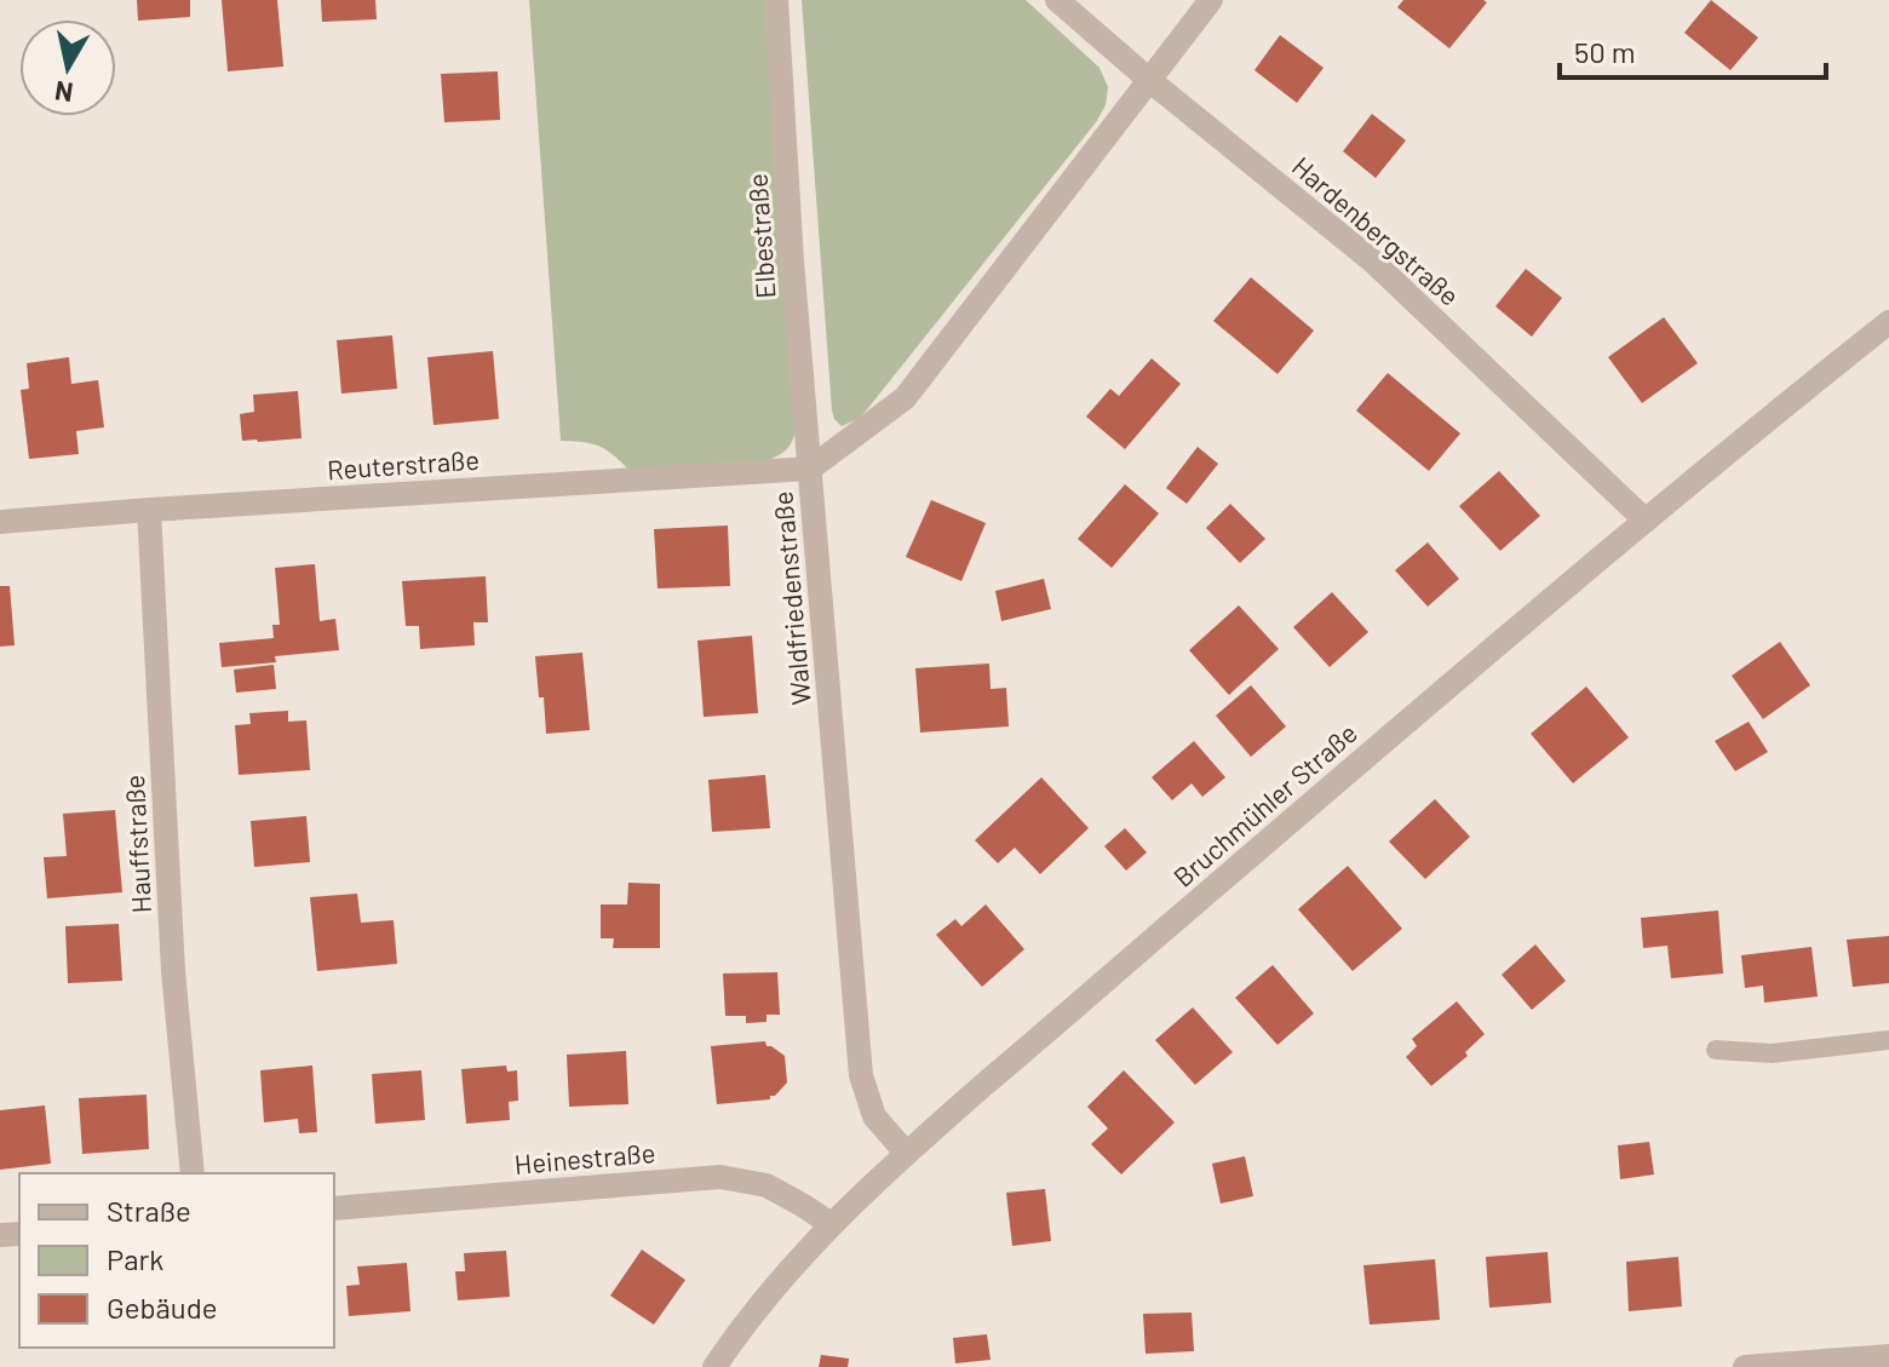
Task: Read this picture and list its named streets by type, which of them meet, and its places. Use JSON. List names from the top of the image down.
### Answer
{
  "streets": {
    "street": [
      "Hardenbergstraße",
      "Elbestraße",
      "Reuterstraße",
      "Waldfriedenstraße",
      "Bruchmühler Straße",
      "Hauffstraße",
      "Heinestraße"
    ]
  },
  "crossings": [
    ["Hardenbergstraße", "Waldfriedenstraße"],
    ["Hardenbergstraße", "Bruchmühler Straße"],
    ["Elbestraße", "Reuterstraße"],
    ["Elbestraße", "Waldfriedenstraße"],
    ["Reuterstraße", "Waldfriedenstraße"],
    ["Reuterstraße", "Hauffstraße"],
    ["Waldfriedenstraße", "Bruchmühler Straße"],
    ["Bruchmühler Straße", "Heinestraße"]
  ],
  "legend": ["Straße", "Park", "Gebäude"],
  "scale_bar": "50 m",
  "north": "bottom"
}
